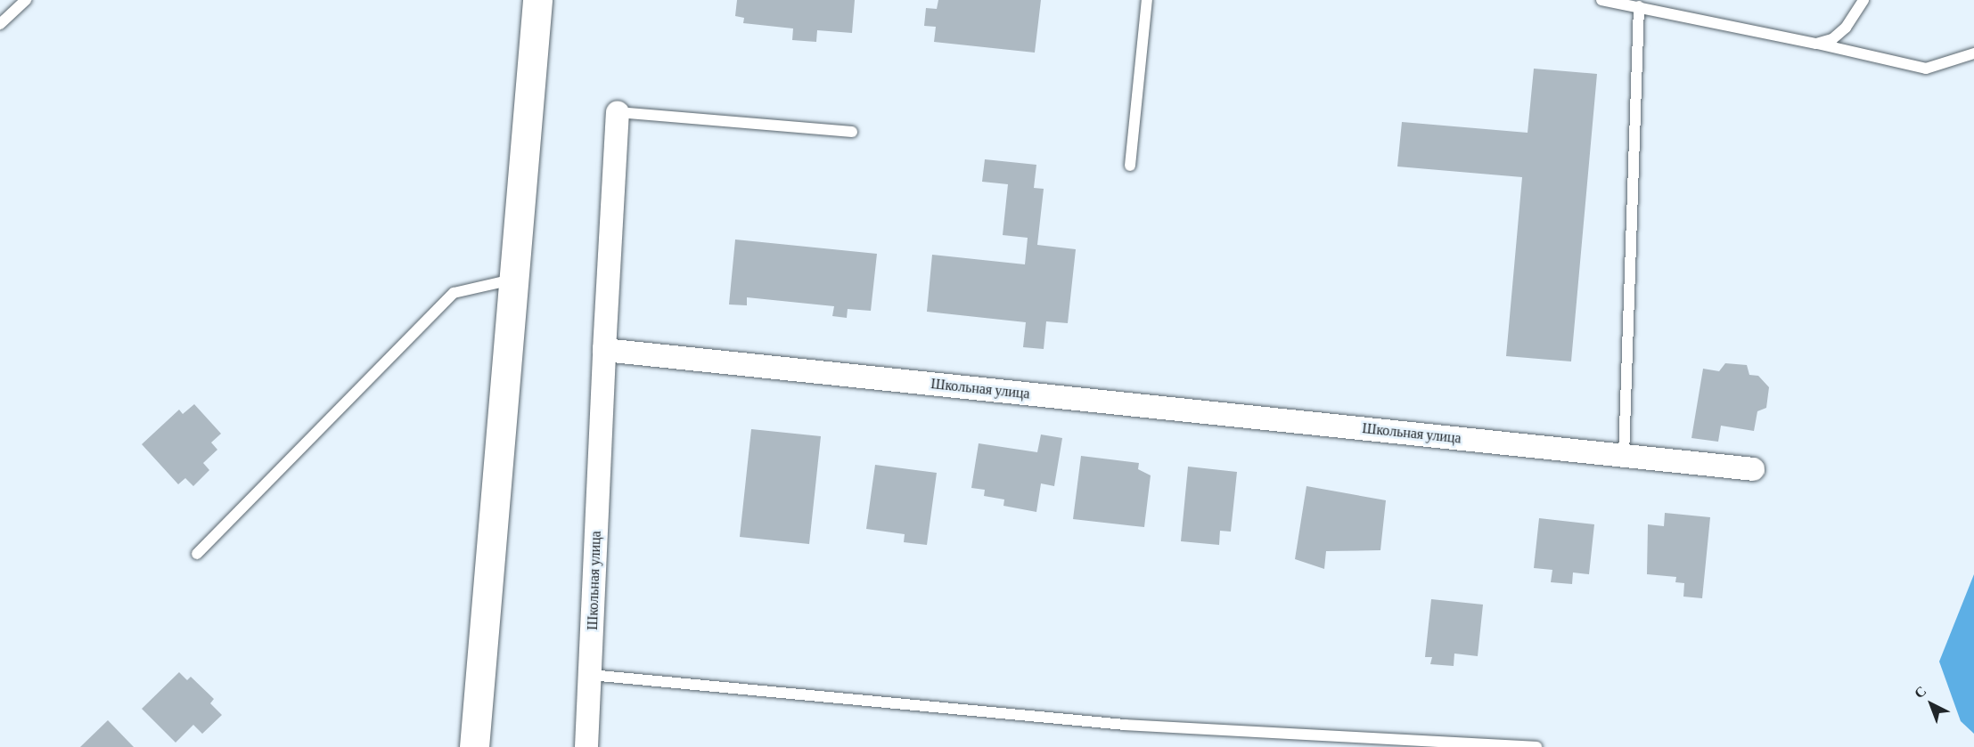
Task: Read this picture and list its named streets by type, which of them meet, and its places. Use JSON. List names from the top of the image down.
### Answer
{
  "streets": {
    "street": ["Школьная улица"]
  },
  "north": "top left"
}
